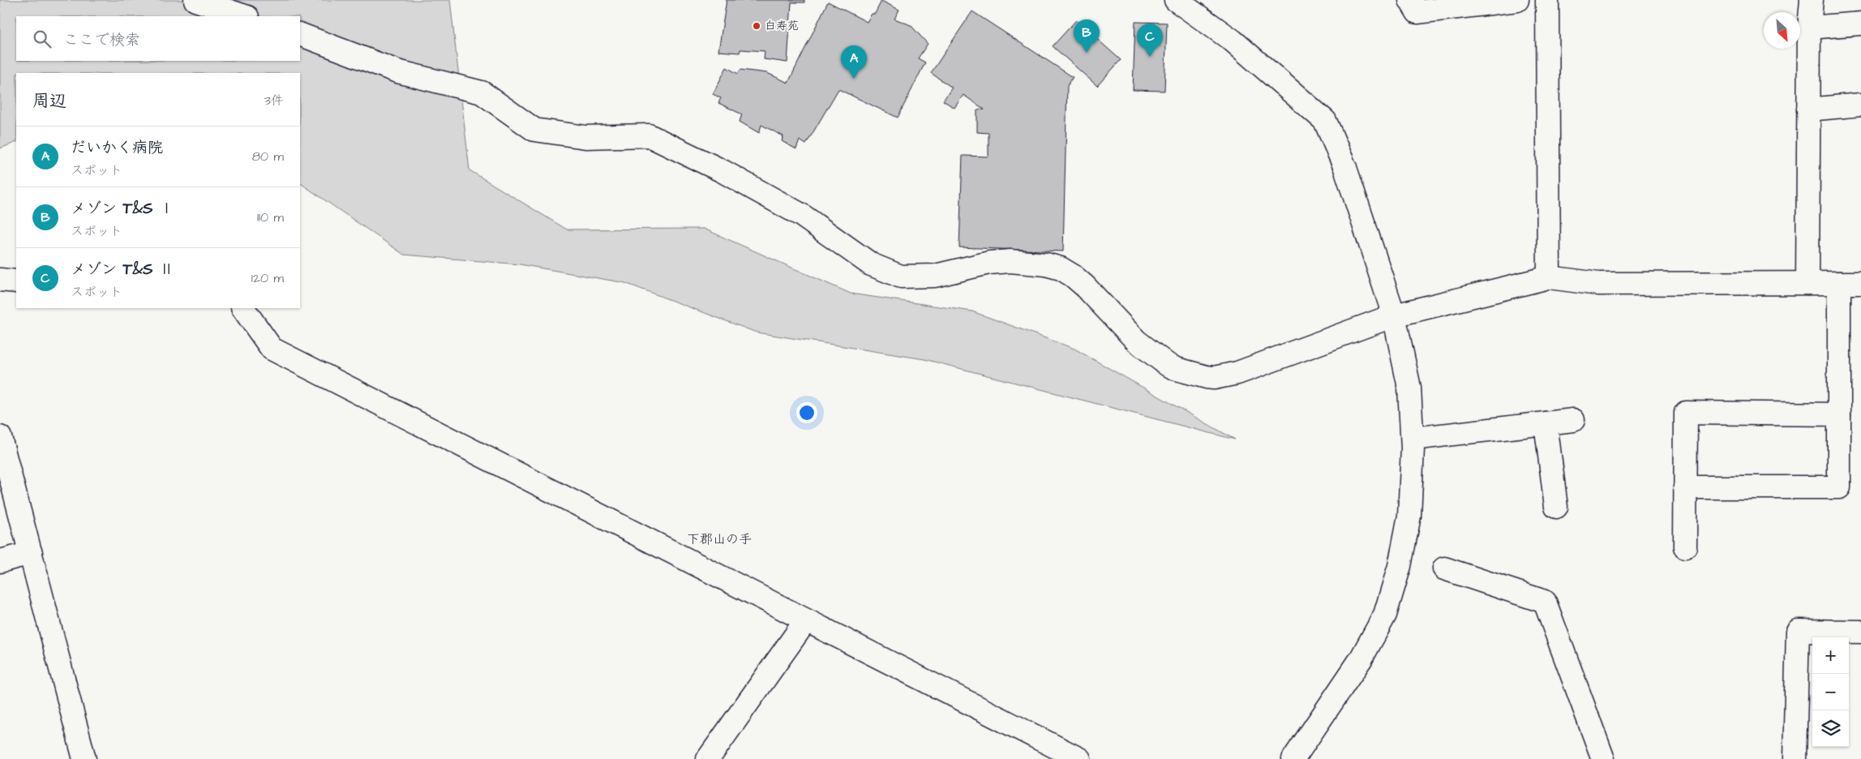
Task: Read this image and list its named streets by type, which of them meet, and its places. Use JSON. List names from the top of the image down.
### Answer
{
  "districts": ["下郡山の手"],
  "places": ["白寿苑"],
  "north": "bottom right",
  "page": {
    "search": "ここで検索",
    "pins": ["B", "C", "A"],
    "heading": ["周辺", "3件"],
    "list": [
      {
        "mark": "A",
        "name": "だいかく病院",
        "note": "スポット",
        "value": "80 m"
      },
      {
        "mark": "B",
        "name": "メゾン T&S Ⅰ",
        "note": "スポット",
        "value": "110 m"
      },
      {
        "mark": "C",
        "name": "メゾン T&S Ⅱ",
        "note": "スポット",
        "value": "120 m"
      }
    ],
    "map_buttons": ["+", "−"]
  }
}
